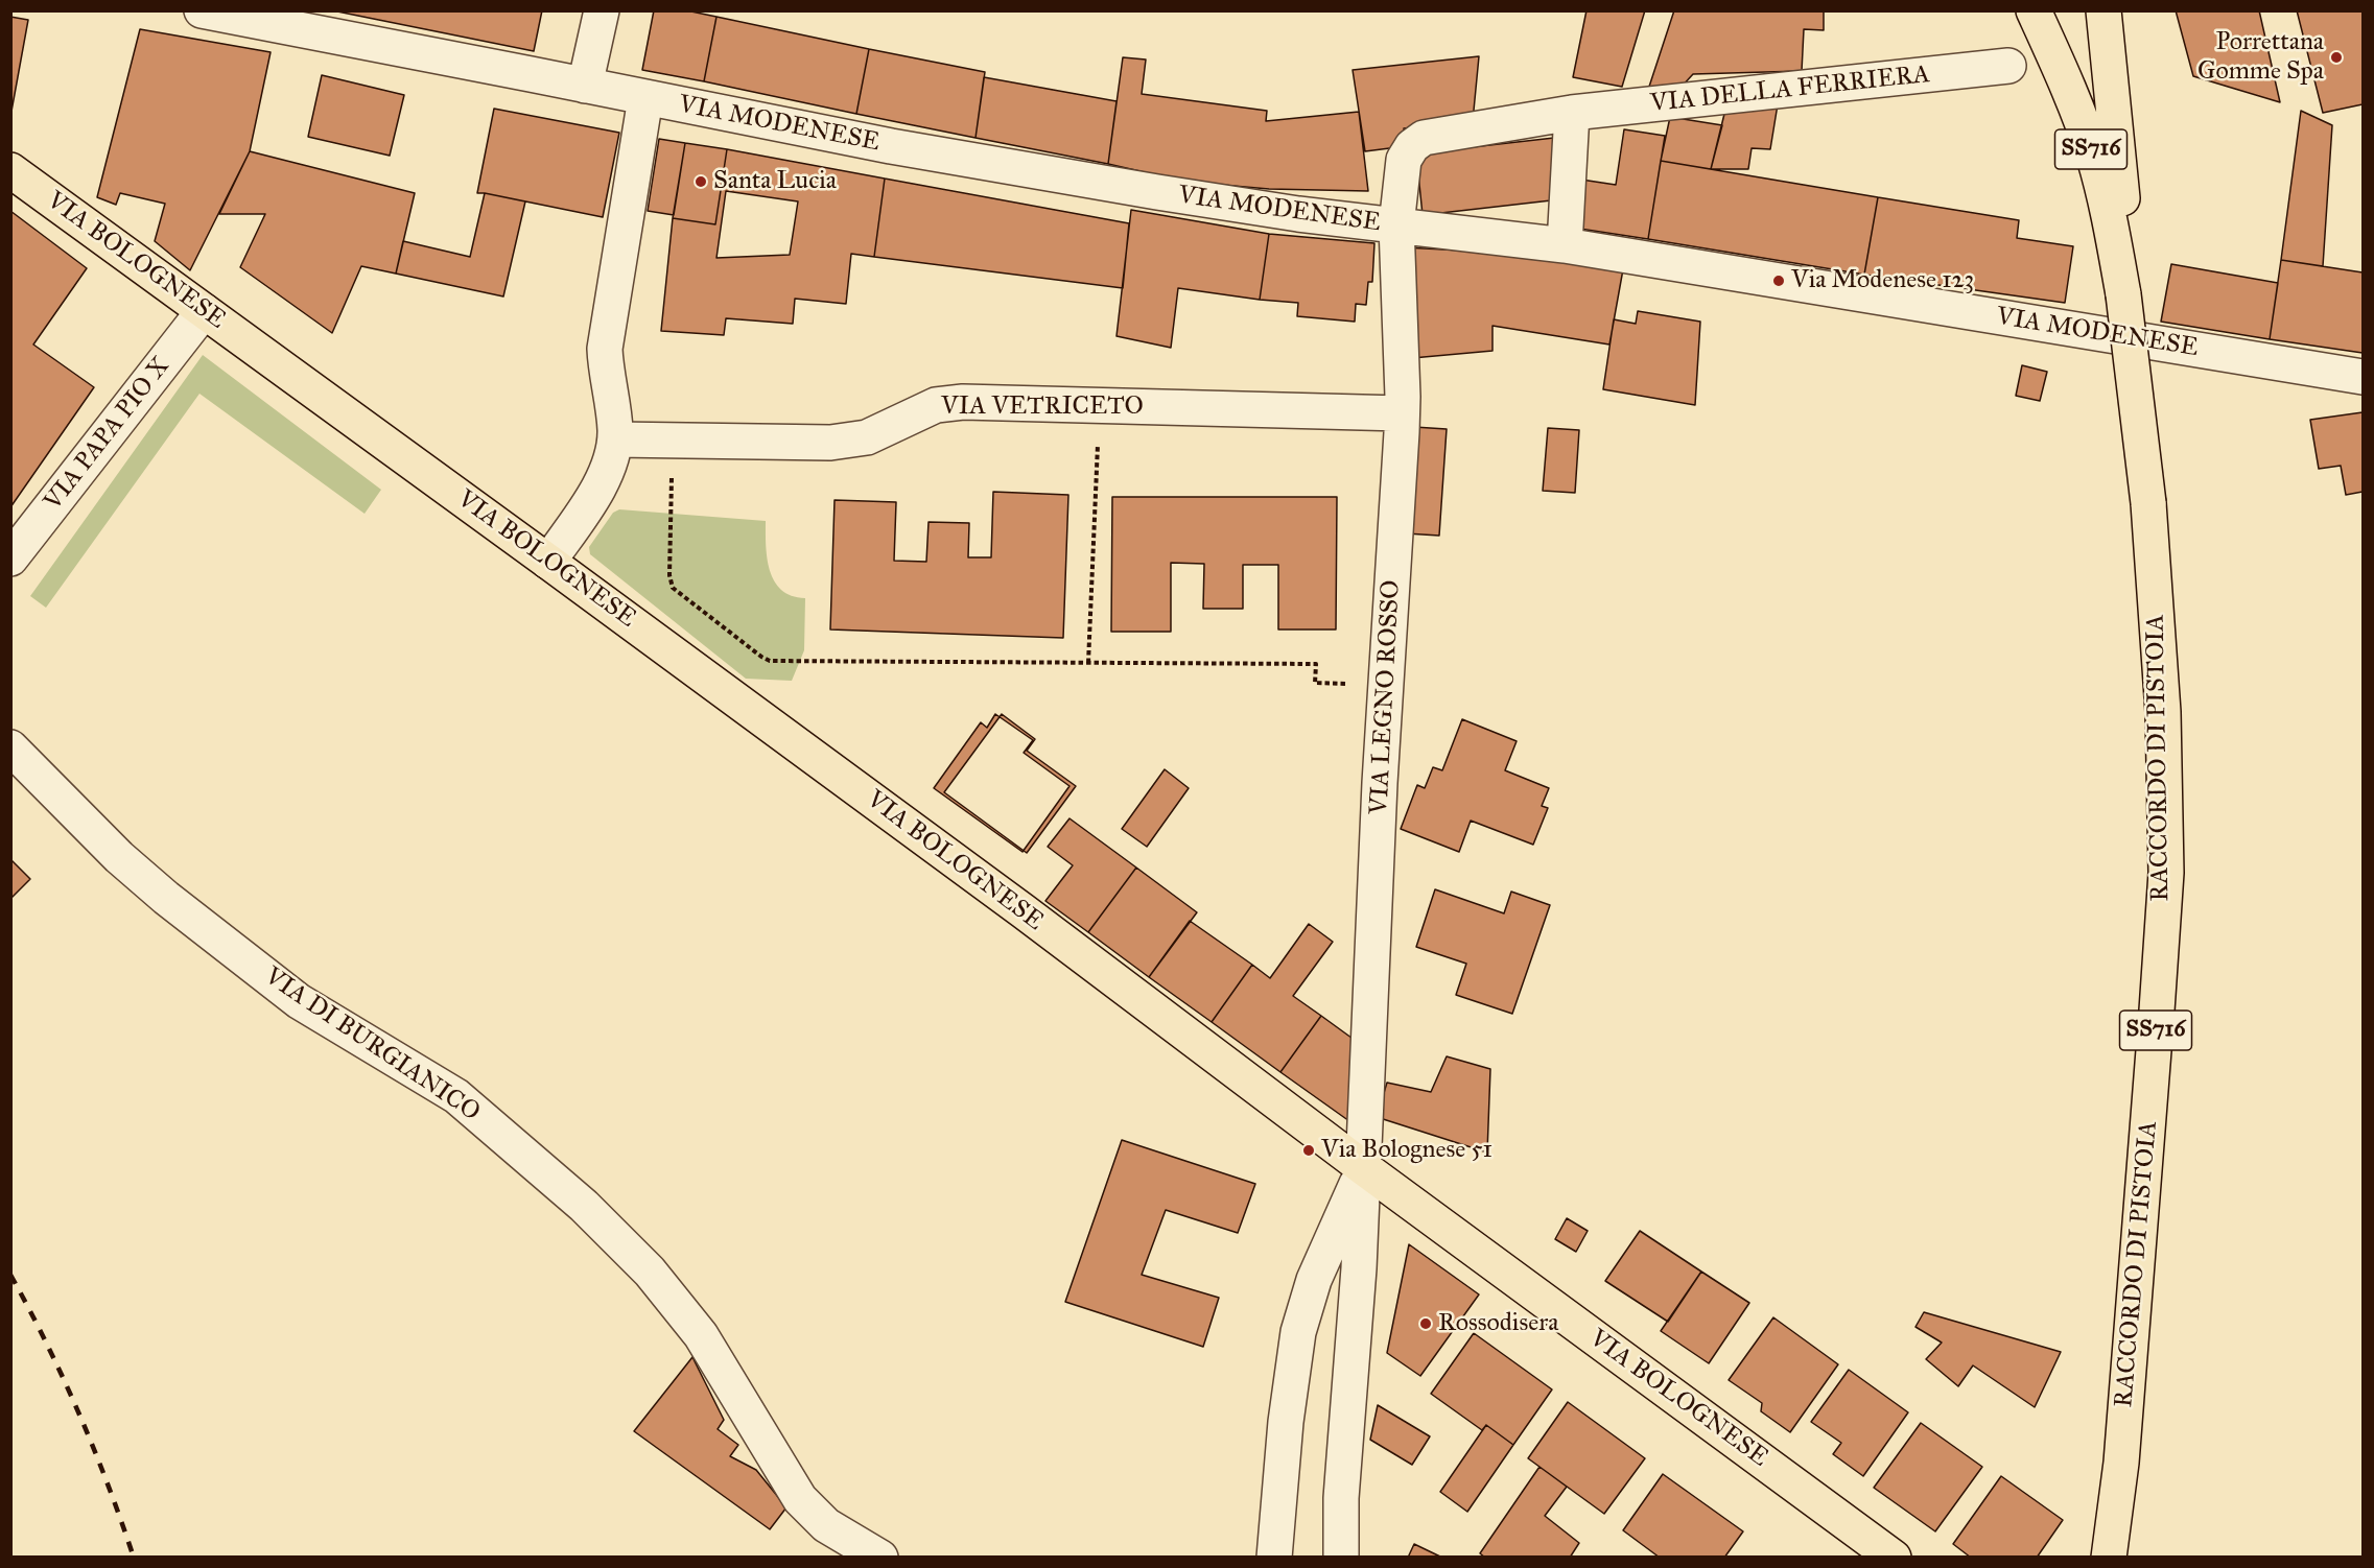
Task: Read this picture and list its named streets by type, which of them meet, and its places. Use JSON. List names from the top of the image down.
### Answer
{
  "streets": {
    "main road": ["SS716", "VIA BOLOGNESE", "RACCORDO DI PISTOIA"],
    "street": [
      "VIA DELLA FERRIERA",
      "VIA MODENESE",
      "VIA VETRICETO",
      "VIA PAPA PIO X",
      "VIA LEGNO ROSSO",
      "VIA DI BURGIANICO"
    ]
  },
  "crossings": [
    ["VIA DELLA FERRIERA", "VIA MODENESE"],
    ["VIA DELLA FERRIERA", "VIA LEGNO ROSSO"],
    ["VIA MODENESE", "VIA LEGNO ROSSO"],
    ["VIA BOLOGNESE", "VIA PAPA PIO X"],
    ["VIA BOLOGNESE", "VIA LEGNO ROSSO"],
    ["VIA VETRICETO", "VIA LEGNO ROSSO"]
  ],
  "places": [
    "Porrettana Gomme Spa",
    "Santa Lucia",
    "Via Modenese 123",
    "Via Bolognese 51",
    "Rossodisera"
  ]
}
